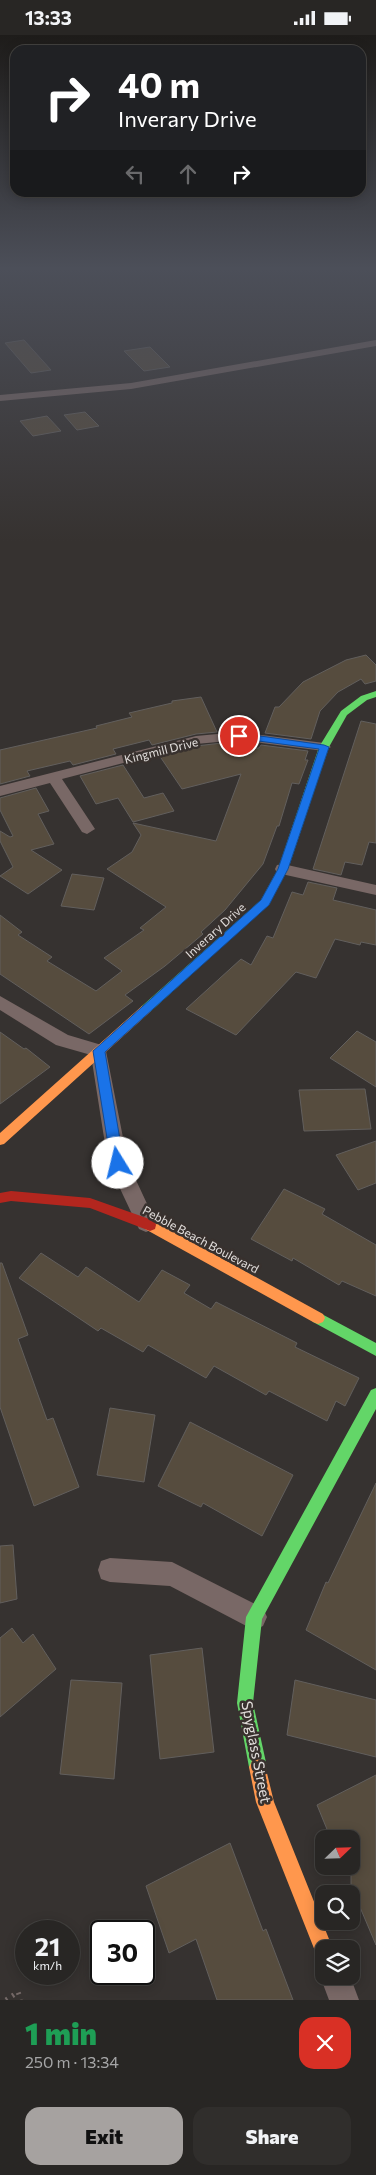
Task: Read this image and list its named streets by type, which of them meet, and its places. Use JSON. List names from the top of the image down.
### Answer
{
  "streets": {
    "street": [
      "Kingmill Drive",
      "Inverary Drive",
      "Pebble Beach Boulevard",
      "Spyglass Street"
    ]
  },
  "crossings": [
    ["Kingmill Drive", "Inverary Drive"]
  ],
  "north": "top right",
  "page": {
    "status": "13:33",
    "turn": ["40 m", "Inverary Drive"],
    "speed": "21 km/h",
    "limit": "30",
    "heading": ["1 min", "250 m · 13:34"],
    "buttons": ["Exit", "Share"]
  }
}
